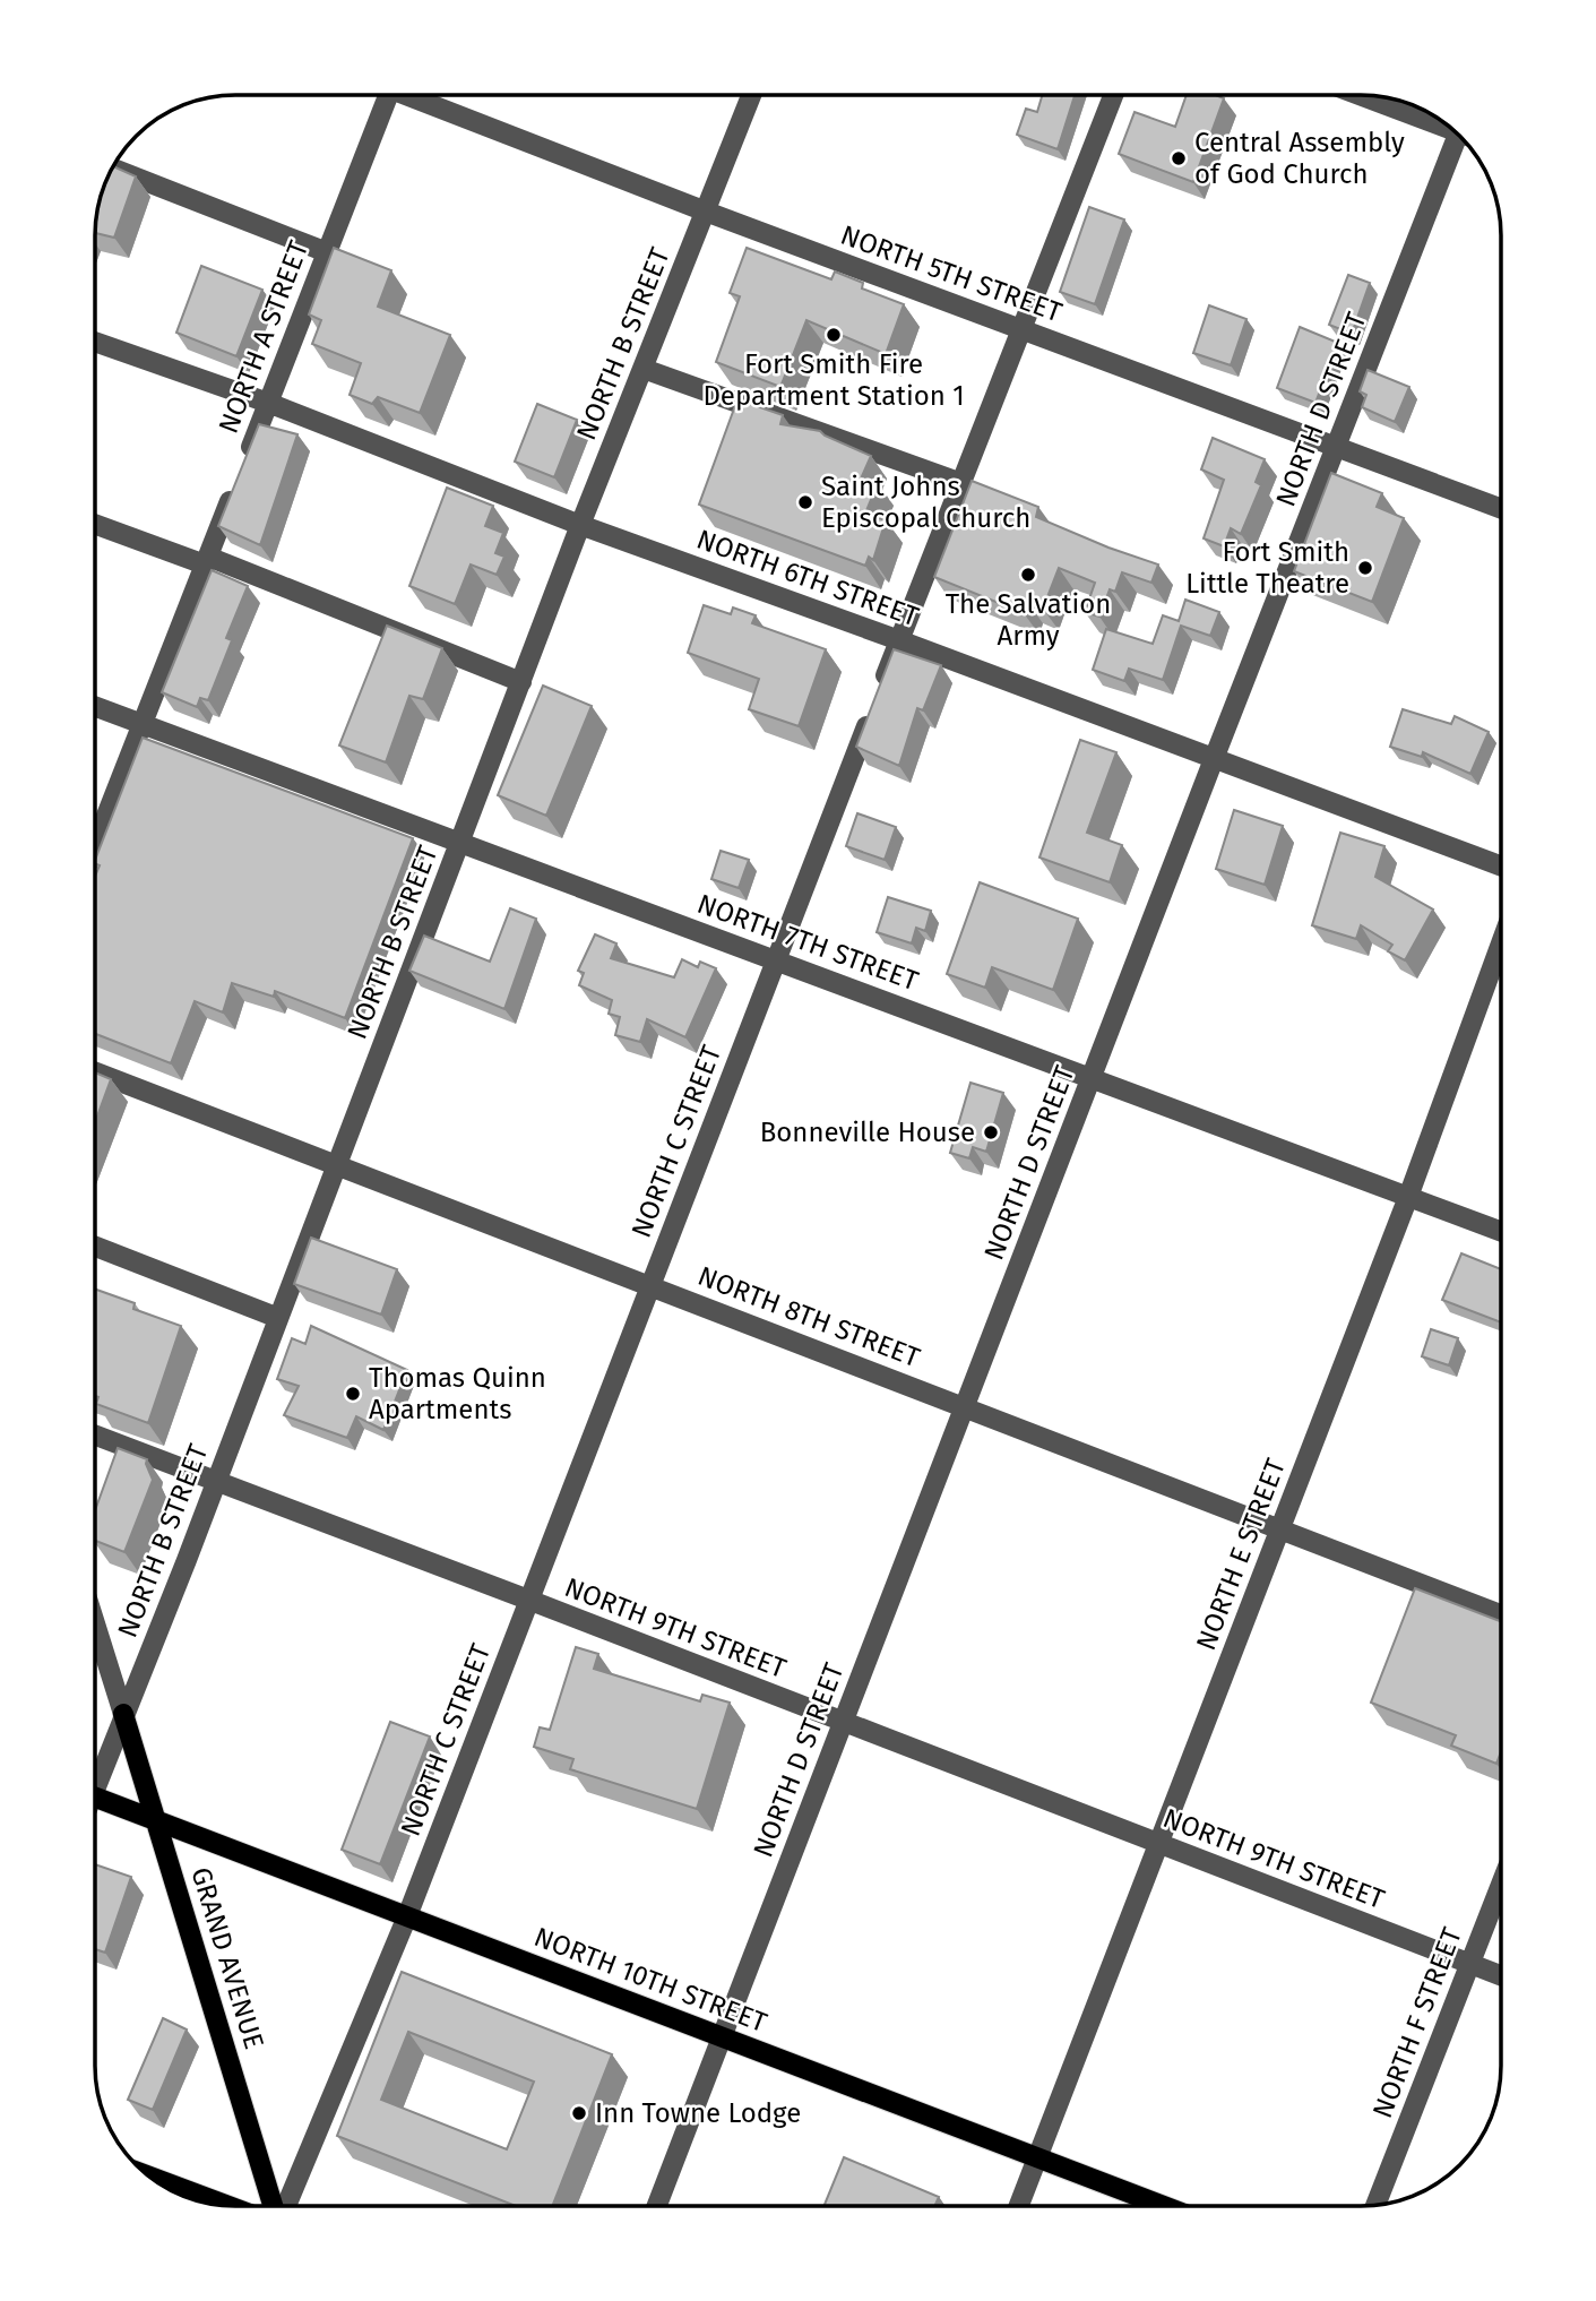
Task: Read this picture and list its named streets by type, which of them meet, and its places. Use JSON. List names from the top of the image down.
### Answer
{
  "streets": {
    "main road": ["GRAND AVENUE", "NORTH 10TH STREET"],
    "street": [
      "NORTH 5TH STREET",
      "NORTH A STREET",
      "NORTH B STREET",
      "NORTH D STREET",
      "NORTH 6TH STREET",
      "NORTH 7TH STREET",
      "NORTH C STREET",
      "NORTH 8TH STREET",
      "NORTH E STREET",
      "NORTH 9TH STREET",
      "NORTH F STREET"
    ]
  },
  "crossings": [
    ["NORTH 5TH STREET", "NORTH B STREET"],
    ["NORTH 5TH STREET", "NORTH D STREET"],
    ["NORTH 5TH STREET", "NORTH C STREET"],
    ["NORTH A STREET", "NORTH 6TH STREET"],
    ["NORTH A STREET", "NORTH 7TH STREET"],
    ["NORTH B STREET", "NORTH 6TH STREET"],
    ["NORTH B STREET", "NORTH 7TH STREET"],
    ["NORTH B STREET", "NORTH 8TH STREET"],
    ["NORTH B STREET", "NORTH 9TH STREET"],
    ["NORTH B STREET", "GRAND AVENUE"],
    ["NORTH D STREET", "NORTH 6TH STREET"],
    ["NORTH D STREET", "NORTH 7TH STREET"],
    ["NORTH D STREET", "NORTH 8TH STREET"],
    ["NORTH D STREET", "NORTH 9TH STREET"],
    ["NORTH D STREET", "NORTH 10TH STREET"],
    ["NORTH 6TH STREET", "NORTH C STREET"],
    ["NORTH 7TH STREET", "NORTH C STREET"],
    ["NORTH 7TH STREET", "NORTH E STREET"],
    ["NORTH C STREET", "NORTH 8TH STREET"],
    ["NORTH C STREET", "NORTH 9TH STREET"],
    ["NORTH C STREET", "NORTH 10TH STREET"],
    ["NORTH 8TH STREET", "NORTH E STREET"],
    ["NORTH E STREET", "NORTH 9TH STREET"],
    ["NORTH E STREET", "NORTH 10TH STREET"],
    ["NORTH 9TH STREET", "NORTH F STREET"],
    ["GRAND AVENUE", "NORTH 10TH STREET"]
  ],
  "places": [
    "Central Assembly of God Church",
    "Fort Smith Fire Department Station 1",
    "Saint Johns Episcopal Church",
    "Fort Smith Little Theatre",
    "The Salvation Army",
    "Bonneville House",
    "Thomas Quinn Apartments",
    "Inn Towne Lodge"
  ]
}
